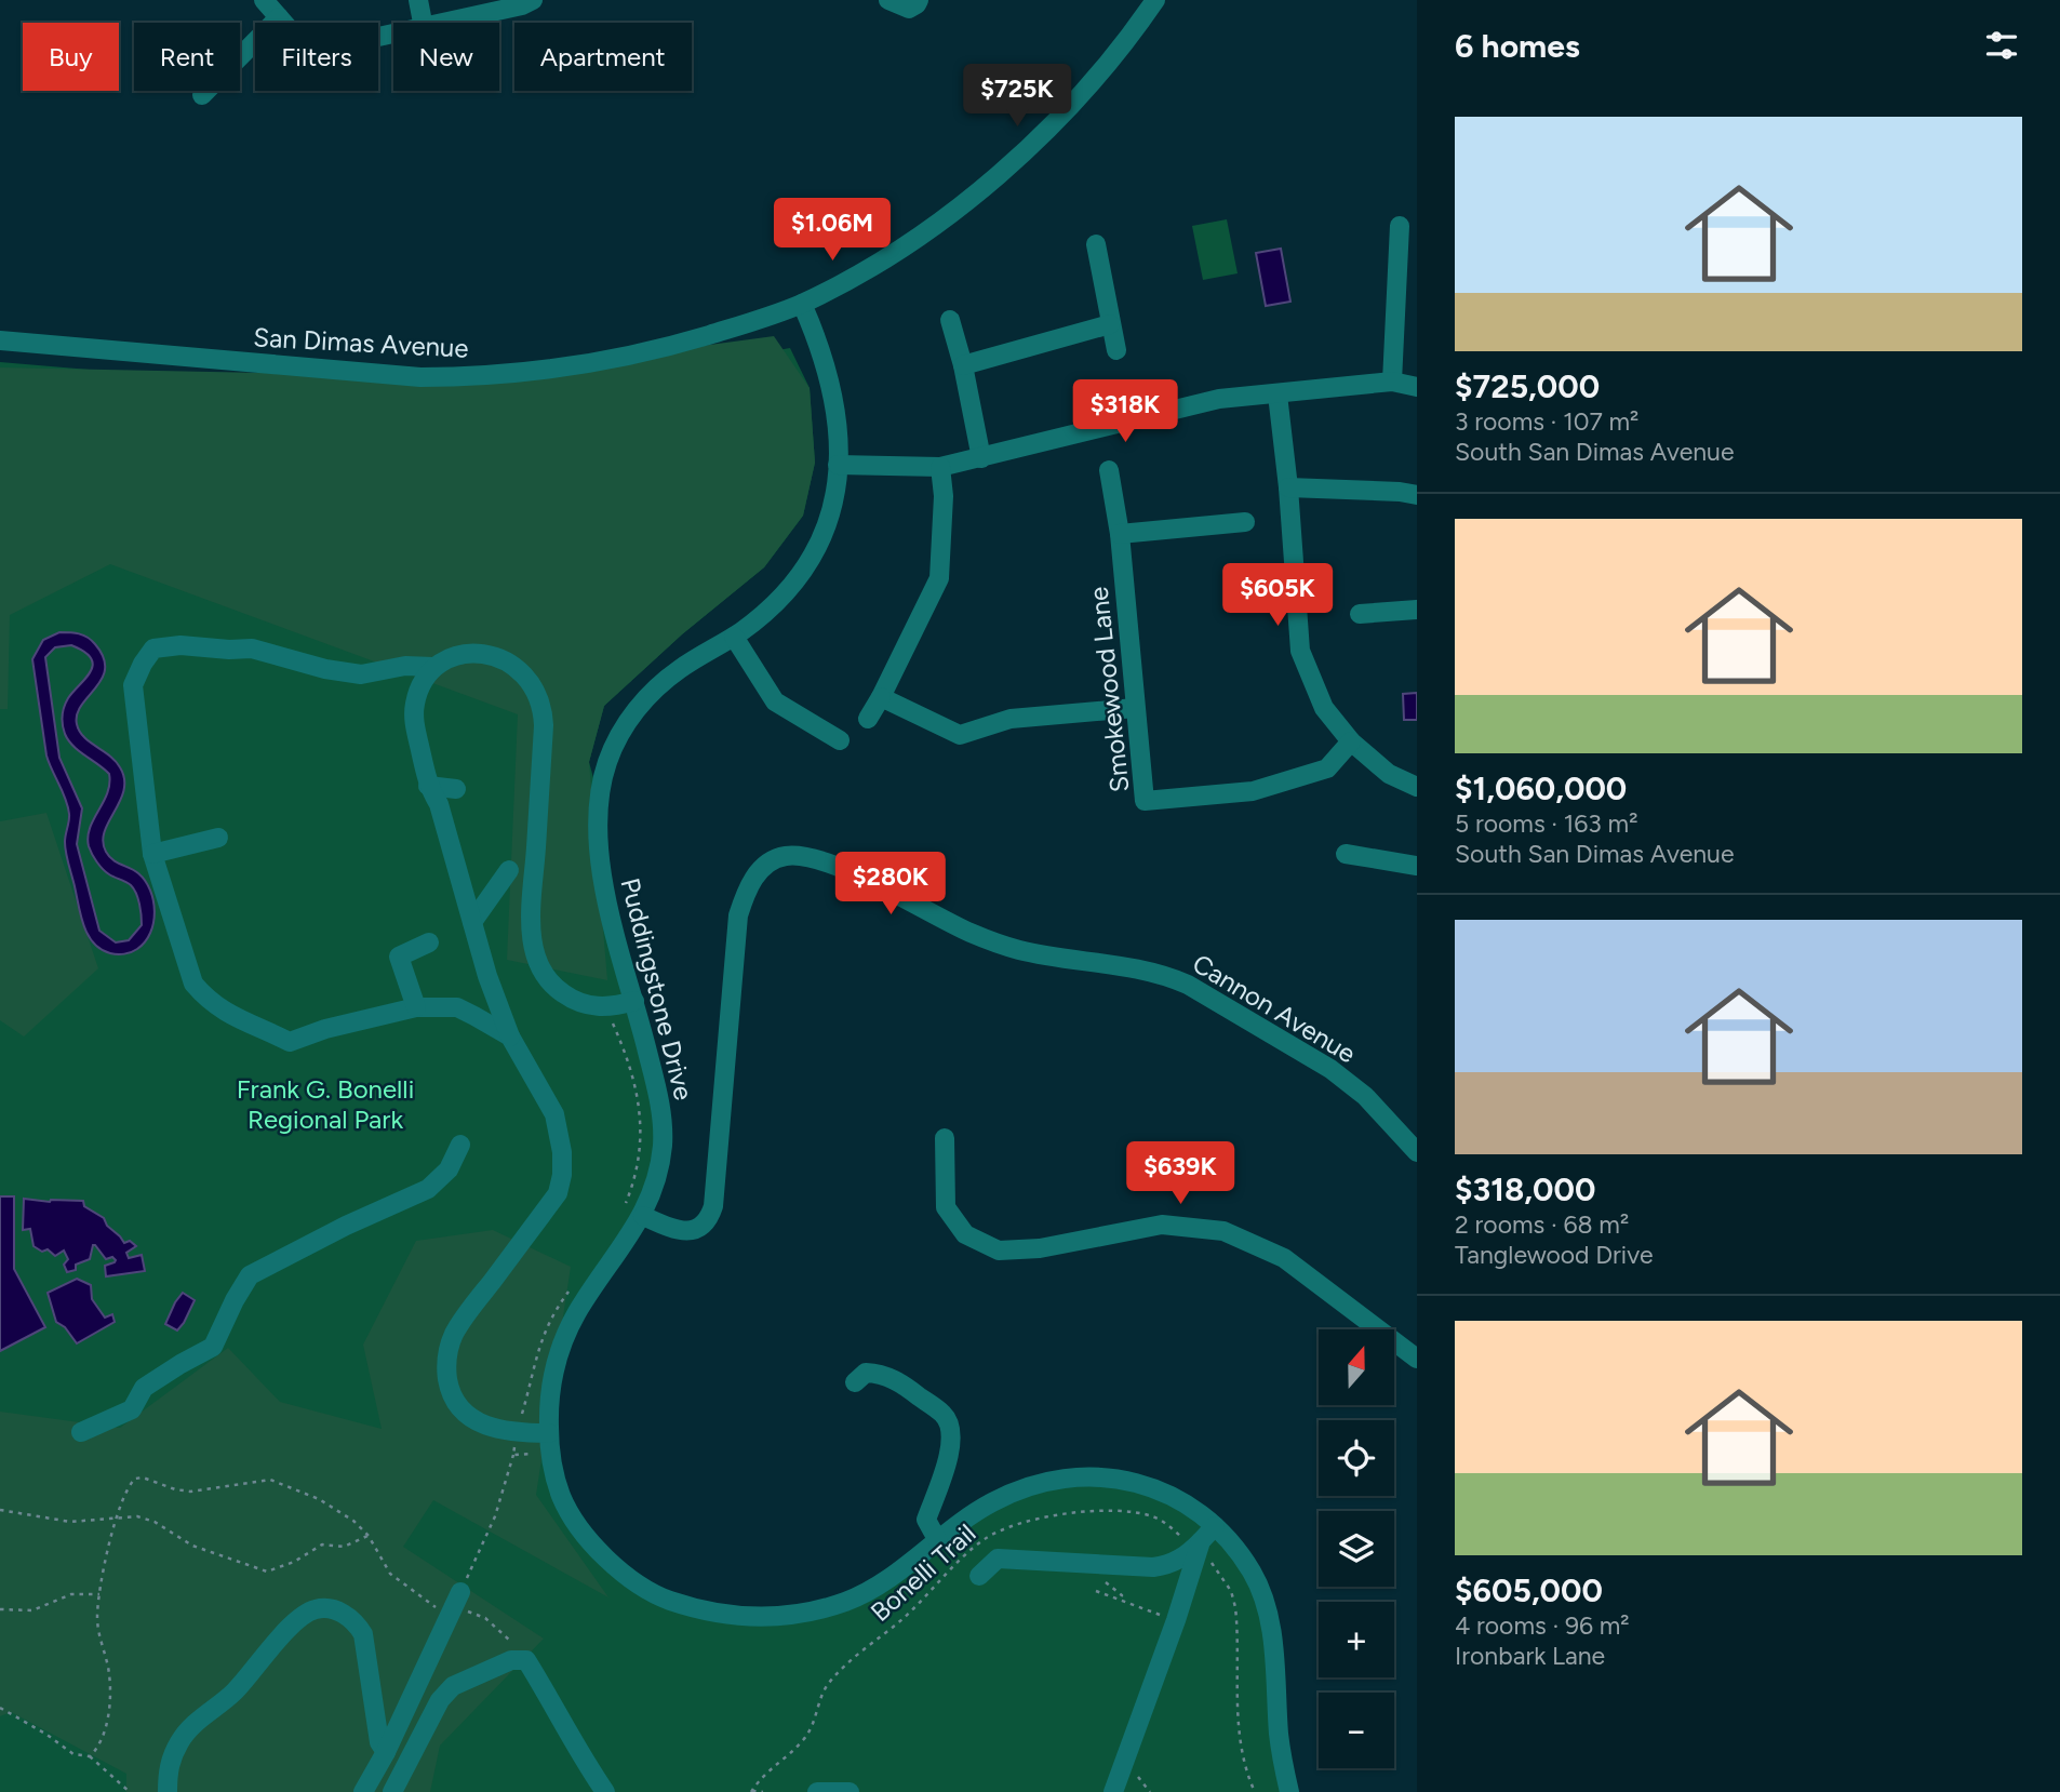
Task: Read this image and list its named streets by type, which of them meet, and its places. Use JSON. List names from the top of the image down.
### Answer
{
  "streets": {
    "street": [
      "San Dimas Avenue",
      "Smokewood Lane",
      "Puddingstone Drive",
      "Cannon Avenue"
    ],
    "path": ["Bonelli Trail"]
  },
  "crossings": [
    ["San Dimas Avenue", "Puddingstone Drive"],
    ["Puddingstone Drive", "Cannon Avenue"]
  ],
  "parks": ["Frank G. Bonelli Regional Park"],
  "north": "top",
  "page": {
    "heading": "6 homes",
    "chip": [
      "Buy",
      "Rent",
      "Filters",
      "New",
      "Apartment"
    ],
    "price": [
      "$725K",
      "$1.06M",
      "$318K",
      "$605K",
      "$280K",
      "$639K"
    ],
    "list": [
      {
        "name": "$725,000",
        "note": "3 rooms · 107 m² · South San Dimas Avenue"
      },
      {
        "name": "$1,060,000",
        "note": "5 rooms · 163 m² · South San Dimas Avenue"
      },
      {
        "name": "$318,000",
        "note": "2 rooms · 68 m² · Tanglewood Drive"
      },
      {
        "name": "$605,000",
        "note": "4 rooms · 96 m² · Ironbark Lane"
      }
    ],
    "map_buttons": ["+", "−"]
  }
}
